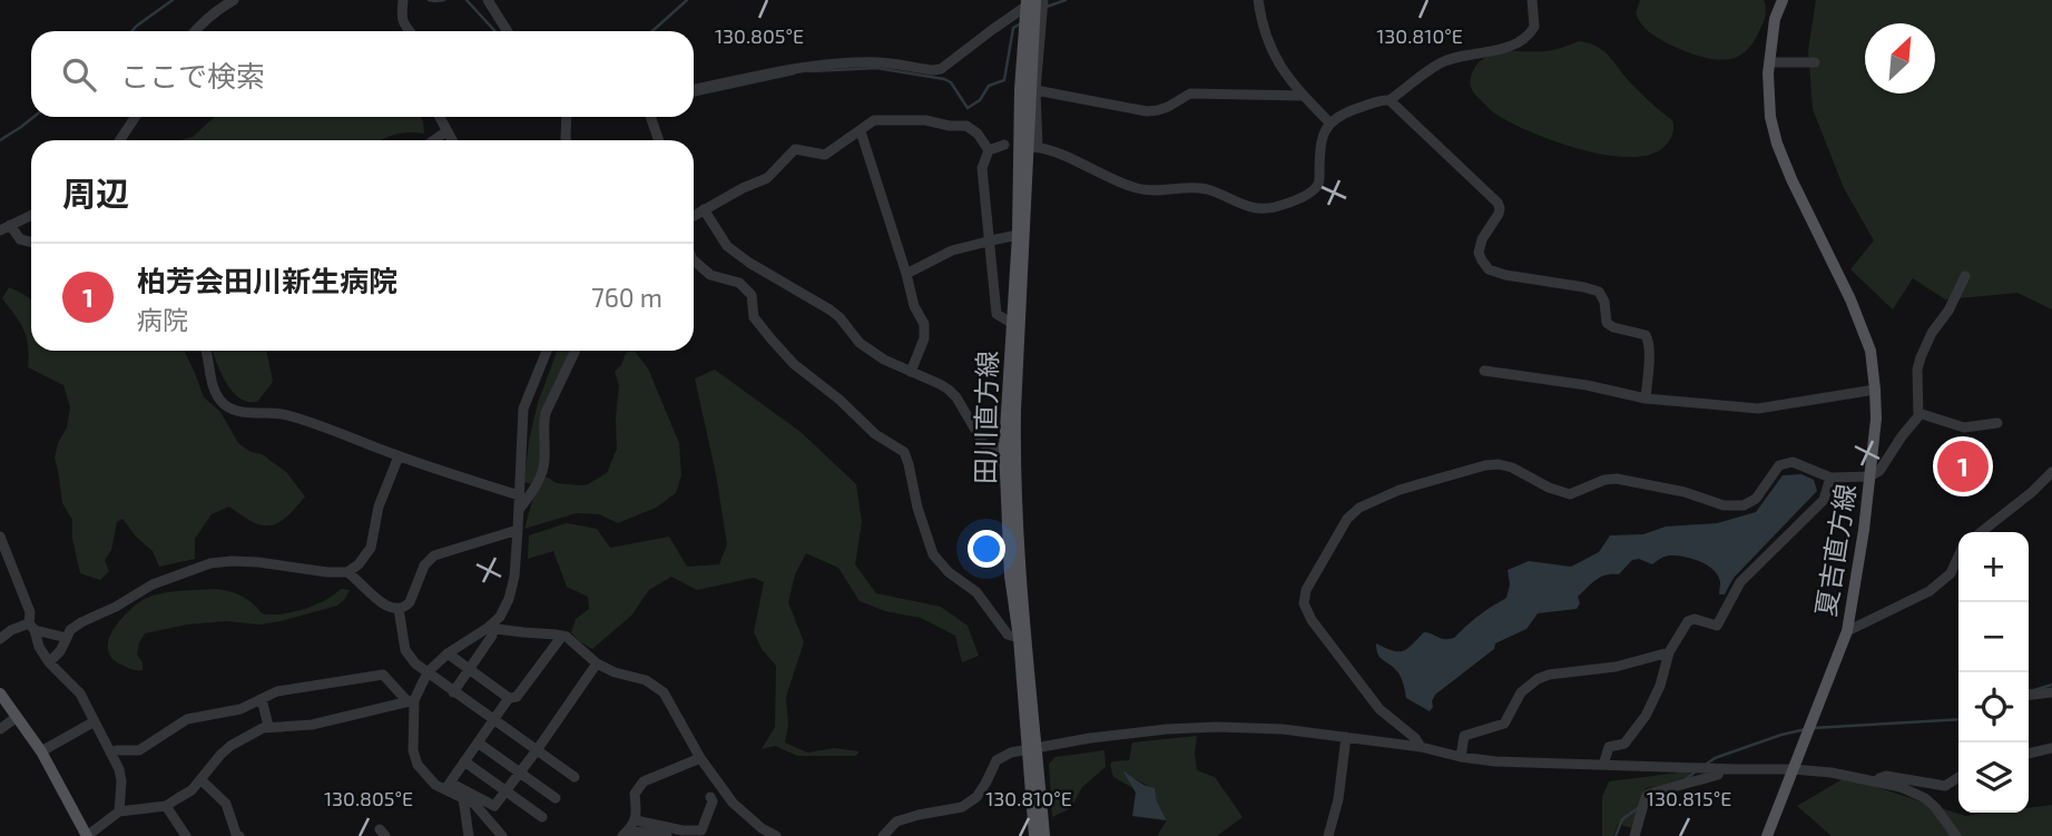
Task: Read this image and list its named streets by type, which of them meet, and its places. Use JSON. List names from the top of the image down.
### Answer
{
  "streets": {
    "main road": ["田川直方線", "夏吉直方線"]
  },
  "north": "top right",
  "page": {
    "search": "ここで検索",
    "heading": "周辺",
    "list": [
      {
        "mark": "1",
        "name": "柏芳会田川新生病院",
        "note": "病院",
        "value": "760 m"
      }
    ],
    "pins": "1",
    "map_buttons": ["+", "−"]
  },
  "coordinates": ["130.805°E", "130.810°E", "130.815°E"]
}
